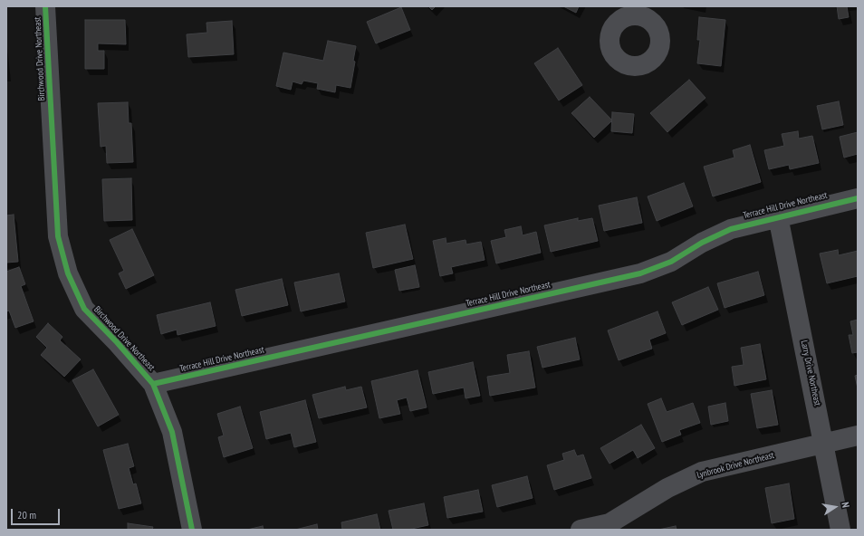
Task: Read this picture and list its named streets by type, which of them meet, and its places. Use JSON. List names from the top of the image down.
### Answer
{
  "streets": {
    "street": [
      "Birchwood Drive Northeast",
      "Terrace Hill Drive Northeast",
      "Larry Drive Northeast",
      "Lynbrook Drive Northeast"
    ]
  },
  "crossings": [
    ["Birchwood Drive Northeast", "Terrace Hill Drive Northeast"],
    ["Terrace Hill Drive Northeast", "Larry Drive Northeast"],
    ["Larry Drive Northeast", "Lynbrook Drive Northeast"]
  ],
  "scale_bar": "20 m",
  "north": "right"
}
